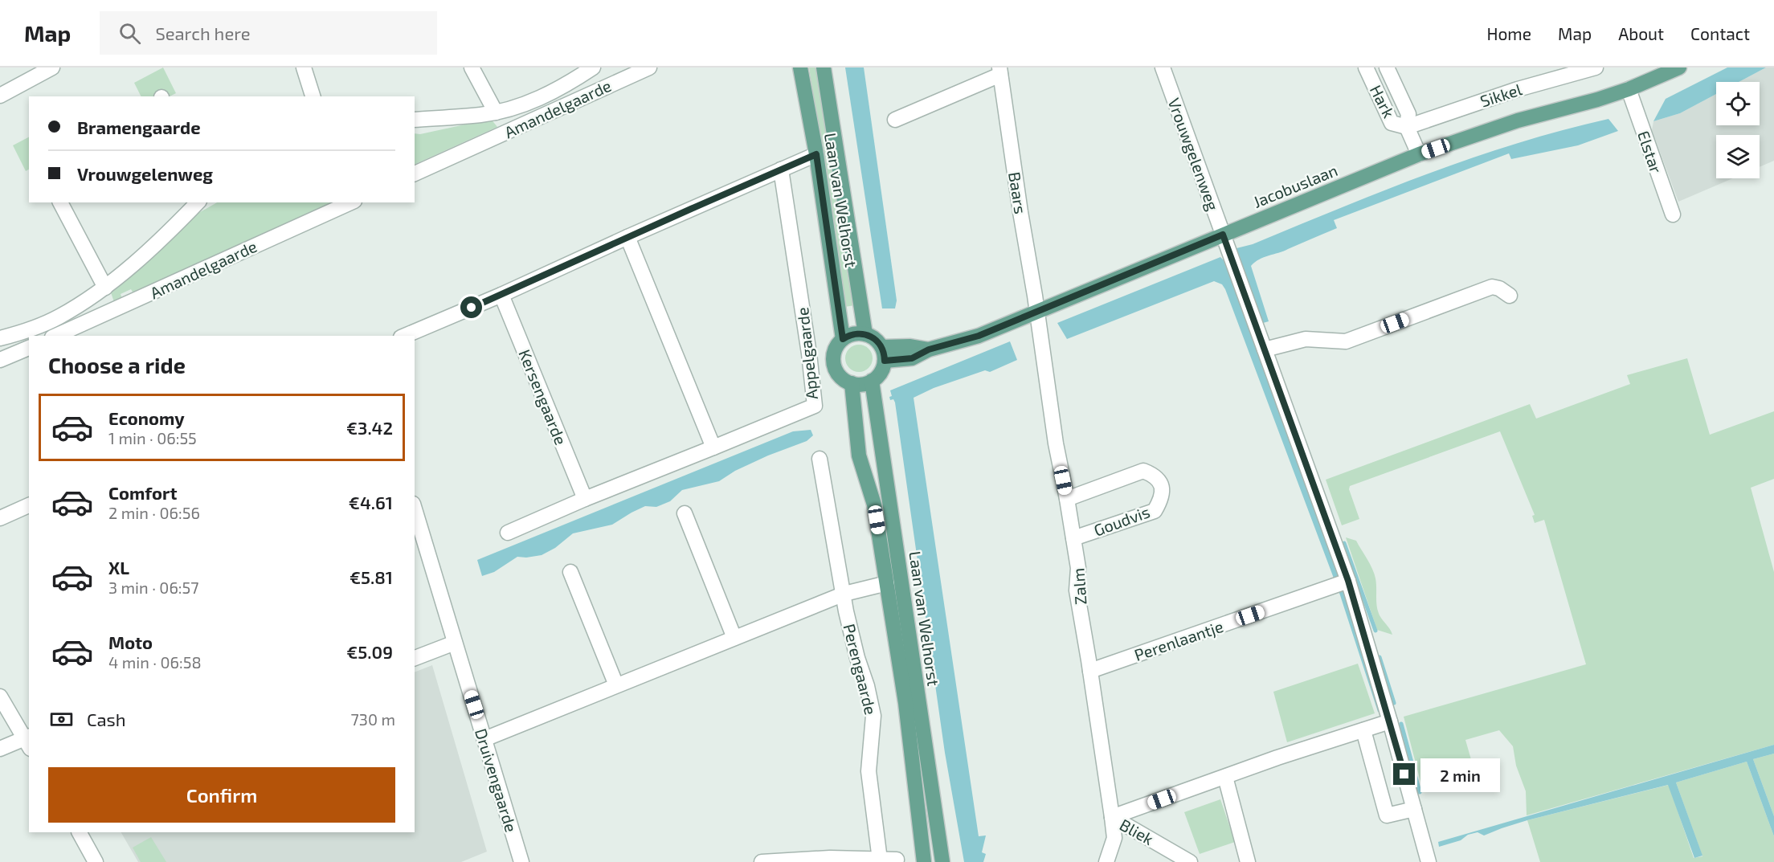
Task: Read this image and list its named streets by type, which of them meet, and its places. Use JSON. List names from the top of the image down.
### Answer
{
  "streets": {
    "main road": ["Jacobuslaan", "Laan van Welhorst"],
    "street": [
      "Sikkel",
      "Hark",
      "Amandelgaarde",
      "Elstar",
      "Vrouwgelenweg",
      "Baars",
      "Appelgaarde",
      "Kersengaarde",
      "Goudvis",
      "Zalm",
      "Perenlaantje",
      "Perengaarde",
      "Druivengaarde",
      "Bliek"
    ]
  },
  "crossings": [
    ["Sikkel", "Hark"],
    ["Hark", "Jacobuslaan"],
    ["Elstar", "Jacobuslaan"],
    ["Vrouwgelenweg", "Jacobuslaan"],
    ["Vrouwgelenweg", "Perenlaantje"],
    ["Vrouwgelenweg", "Bliek"],
    ["Jacobuslaan", "Baars"],
    ["Jacobuslaan", "Laan van Welhorst"],
    ["Jacobuslaan", "Zalm"],
    ["Baars", "Zalm"],
    ["Goudvis", "Zalm"],
    ["Zalm", "Perenlaantje"],
    ["Zalm", "Bliek"]
  ],
  "page": {
    "header": "Map",
    "search": "Search here",
    "nav": [
      "Home",
      "Map",
      "About",
      "Contact"
    ],
    "banner": ["Bramengaarde", "Vrouwgelenweg"],
    "heading": "Choose a ride",
    "list": [
      {
        "name": "Economy",
        "note": "1 min · 06:55",
        "value": "€3.42"
      },
      {
        "name": "Comfort",
        "note": "2 min · 06:56",
        "value": "€4.61"
      },
      {
        "name": "XL",
        "note": "3 min · 06:57",
        "value": "€5.81"
      },
      {
        "name": "Moto",
        "note": "4 min · 06:58",
        "value": "€5.09"
      }
    ],
    "pay": ["Cash", "730 m"],
    "buttons": "Confirm",
    "bubble": "2 min"
  }
}
